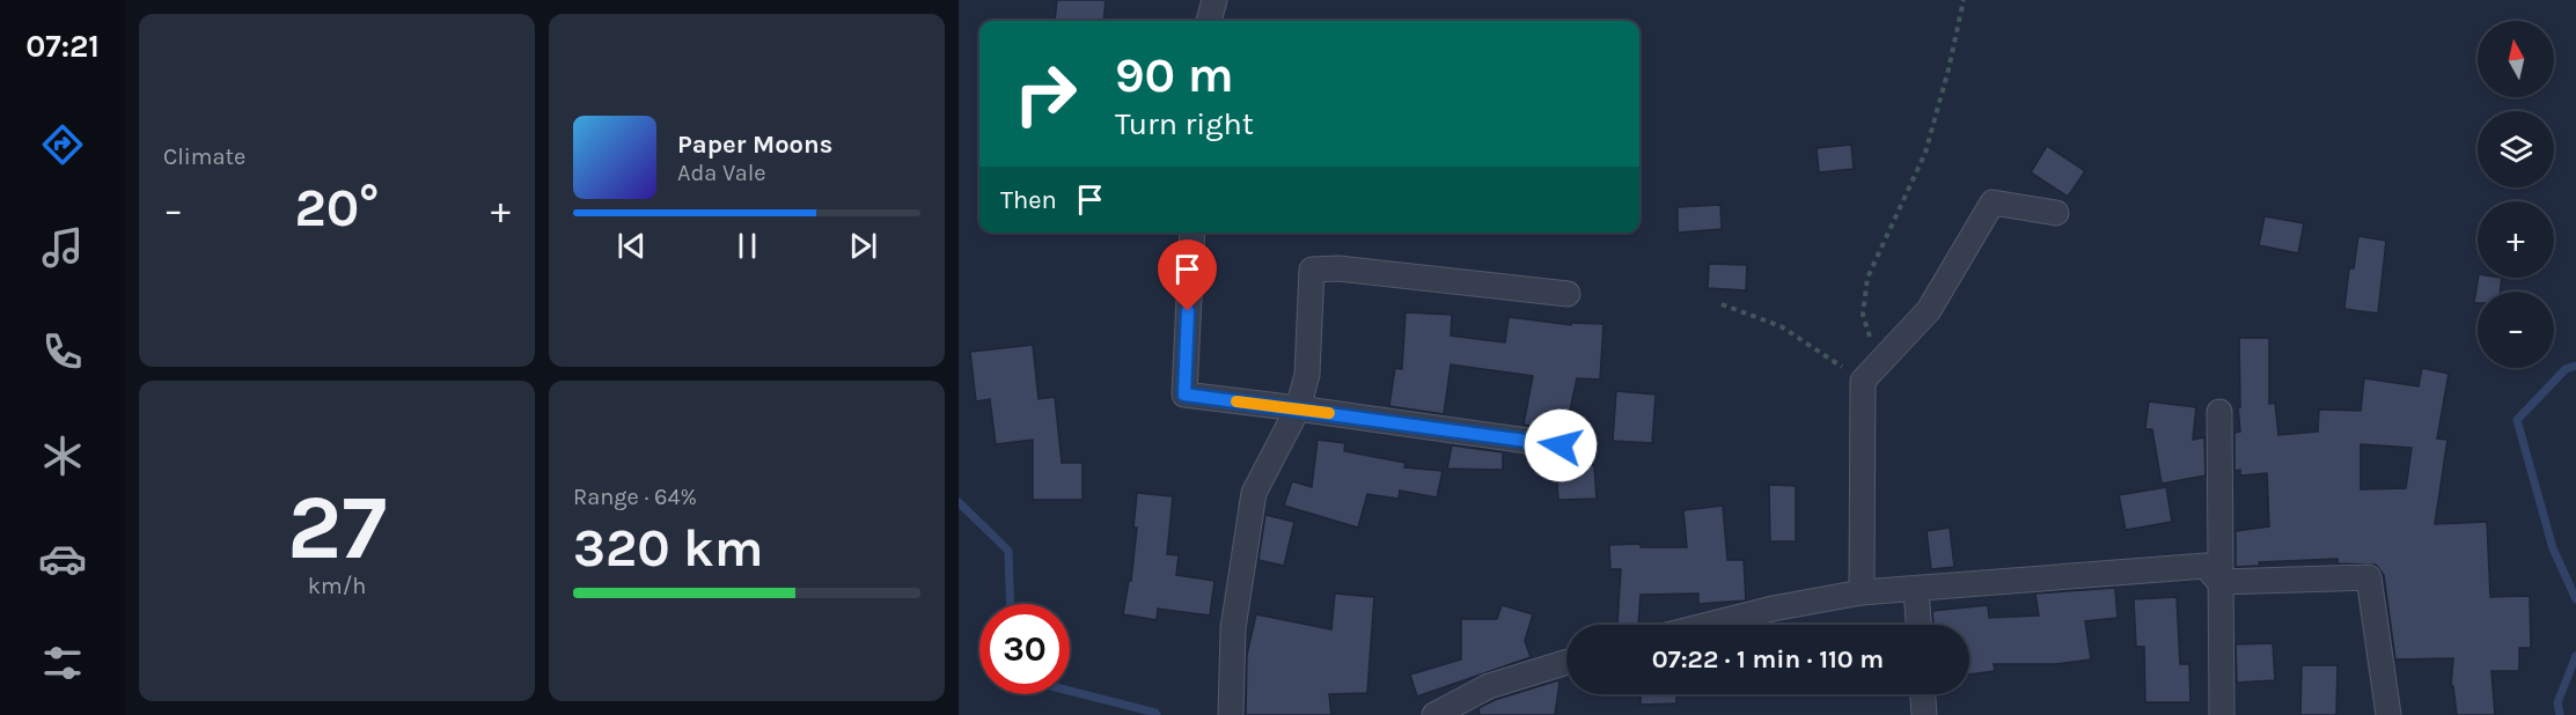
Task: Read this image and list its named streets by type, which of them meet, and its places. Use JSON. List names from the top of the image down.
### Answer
{
  "north": "top",
  "page": {
    "tabs": "07:21",
    "tile": [
      "Climate",
      ["27", "km/h"],
      ["Range · 64%", "320 km"]
    ],
    "map_buttons": ["+", "−"],
    "turn": ["90 m", "Turn right"],
    "song": ["Paper Moons", "Ada Vale"],
    "then": "Then",
    "heat": ["−", "20°", "+"],
    "limit": "30",
    "trip": "07:22 · 1 min · 110 m"
  }
}
